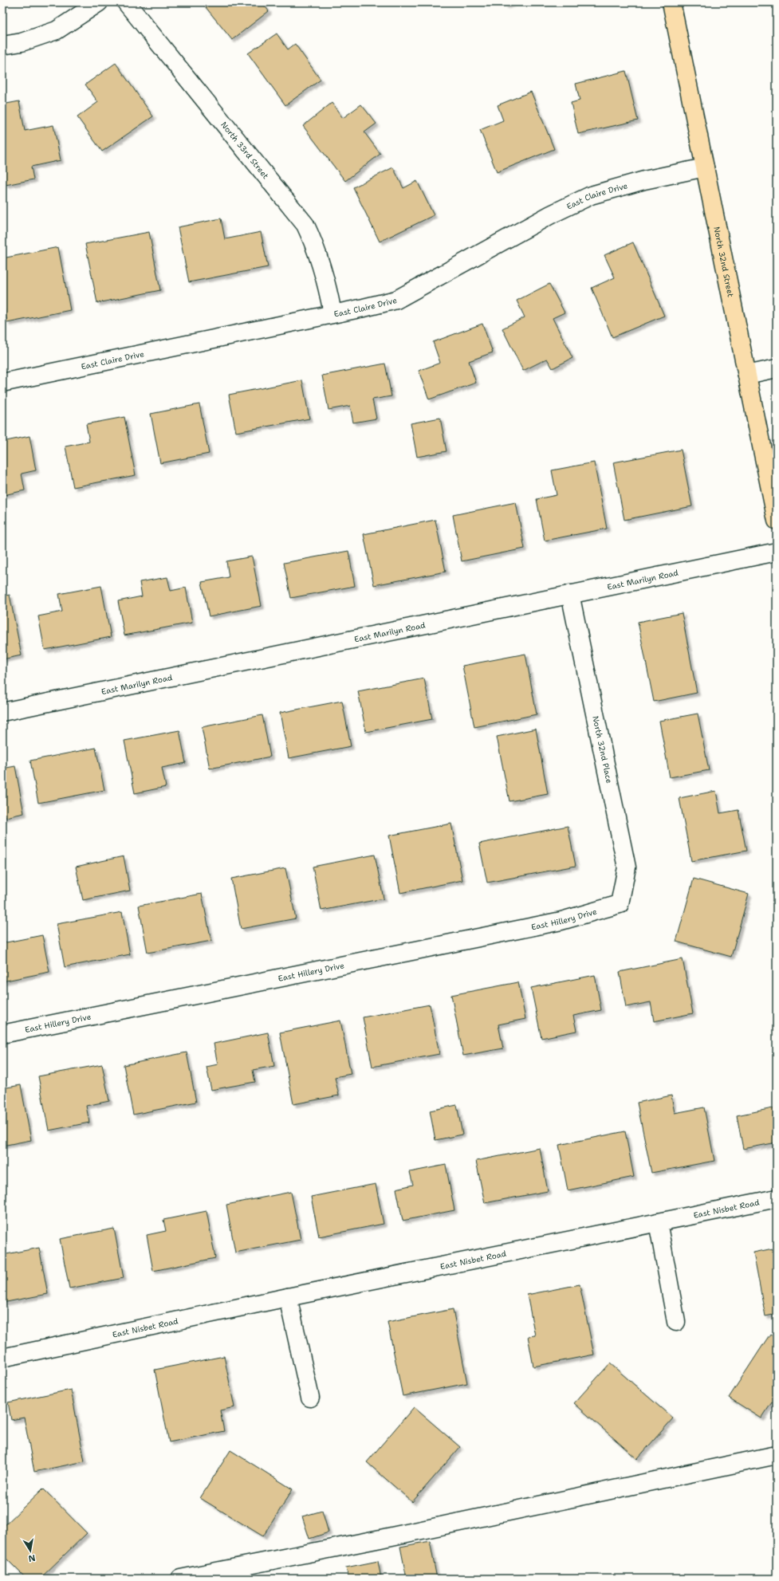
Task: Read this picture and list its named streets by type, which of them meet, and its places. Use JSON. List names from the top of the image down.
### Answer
{
  "streets": {
    "main road": ["North 32nd Street"],
    "street": [
      "North 33rd Street",
      "East Claire Drive",
      "East Marilyn Road",
      "North 32nd Place",
      "East Hillery Drive",
      "East Nisbet Road"
    ]
  },
  "crossings": [
    ["North 33rd Street", "East Claire Drive"],
    ["East Claire Drive", "North 32nd Street"],
    ["East Marilyn Road", "North 32nd Place"],
    ["North 32nd Place", "East Hillery Drive"]
  ],
  "north": "bottom"
}
